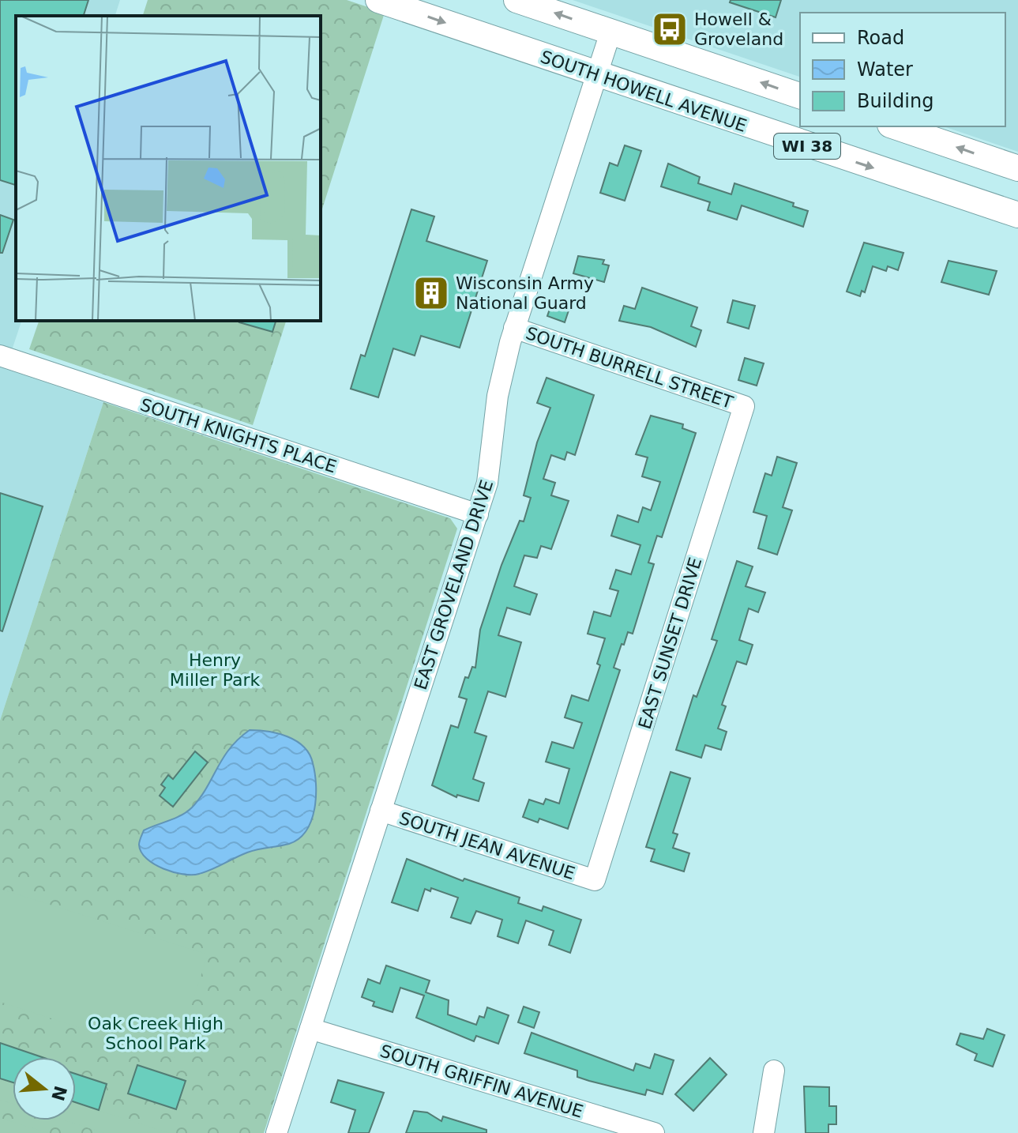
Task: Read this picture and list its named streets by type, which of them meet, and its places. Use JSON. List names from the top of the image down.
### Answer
{
  "streets": {
    "main road": ["SOUTH HOWELL AVENUE", "WI 38"],
    "street": [
      "SOUTH BURRELL STREET",
      "SOUTH KNIGHTS PLACE",
      "EAST GROVELAND DRIVE",
      "EAST SUNSET DRIVE",
      "SOUTH JEAN AVENUE",
      "SOUTH GRIFFIN AVENUE"
    ]
  },
  "crossings": [
    ["SOUTH HOWELL AVENUE", "EAST GROVELAND DRIVE"],
    ["SOUTH BURRELL STREET", "EAST GROVELAND DRIVE"],
    ["SOUTH BURRELL STREET", "EAST SUNSET DRIVE"],
    ["SOUTH KNIGHTS PLACE", "EAST GROVELAND DRIVE"],
    ["EAST GROVELAND DRIVE", "SOUTH JEAN AVENUE"],
    ["EAST GROVELAND DRIVE", "SOUTH GRIFFIN AVENUE"],
    ["EAST SUNSET DRIVE", "SOUTH JEAN AVENUE"]
  ],
  "parks": ["Henry Miller Park", "Oak Creek High School Park"],
  "places": {
    "bus stop": ["Howell & Groveland"],
    "building": ["Wisconsin Army National Guard"]
  },
  "legend": ["Road", "Water", "Building"],
  "north": "right"
}
